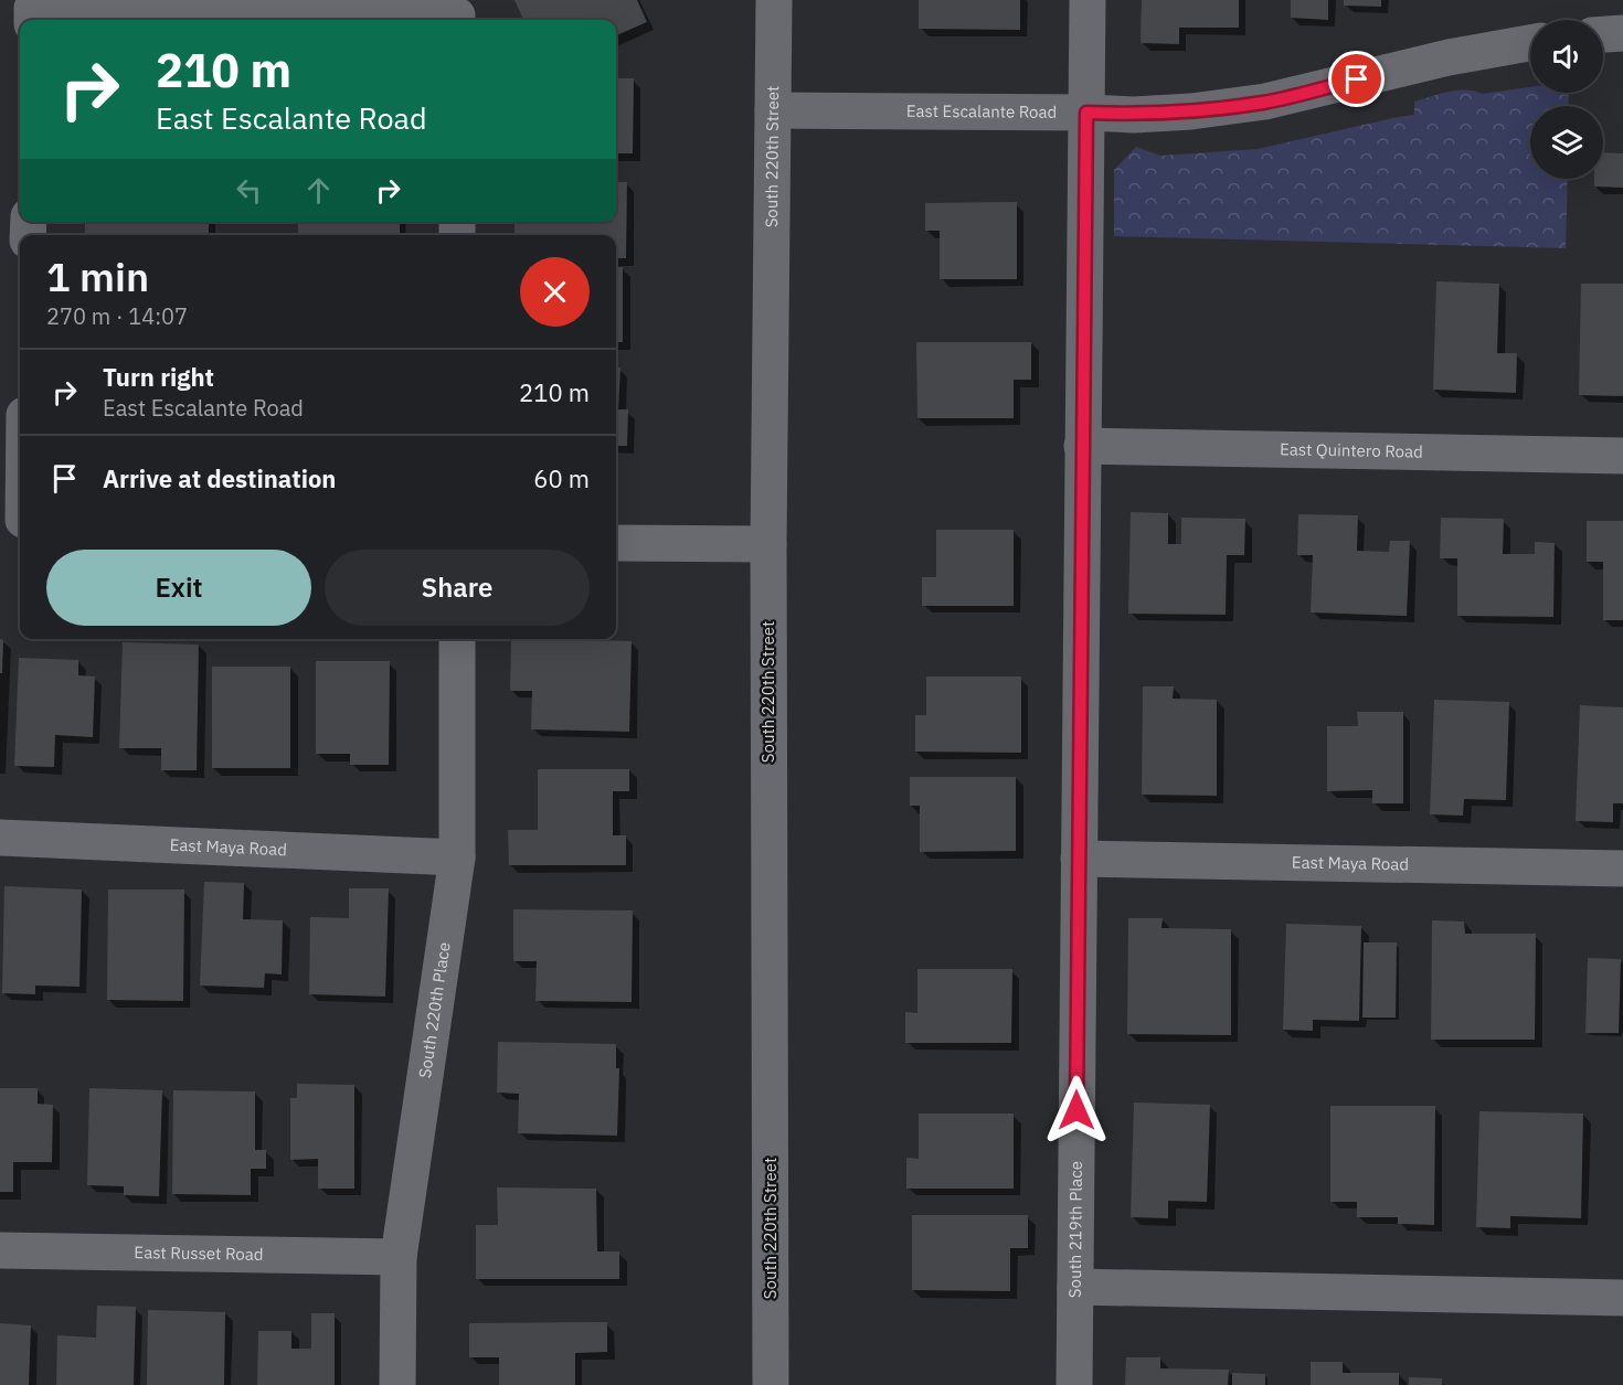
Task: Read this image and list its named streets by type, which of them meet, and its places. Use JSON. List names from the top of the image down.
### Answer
{
  "streets": {
    "street": [
      "East Escalante Road",
      "South 220th Street",
      "East Quintero Road",
      "East Maya Road",
      "South 220th Place",
      "South 219th Place",
      "East Russet Road"
    ]
  },
  "crossings": [
    ["East Escalante Road", "South 220th Street"],
    ["East Escalante Road", "South 219th Place"],
    ["East Quintero Road", "South 219th Place"],
    ["East Maya Road", "South 220th Place"],
    ["East Maya Road", "South 219th Place"],
    ["South 220th Place", "East Russet Road"]
  ],
  "page": {
    "turn": ["210 m", "East Escalante Road"],
    "heading": ["1 min", "270 m · 14:07"],
    "list": [
      {
        "name": "Turn right",
        "note": "East Escalante Road",
        "value": "210 m"
      },
      {
        "name": "Arrive at destination",
        "value": "60 m"
      }
    ],
    "buttons": ["Exit", "Share"]
  }
}
